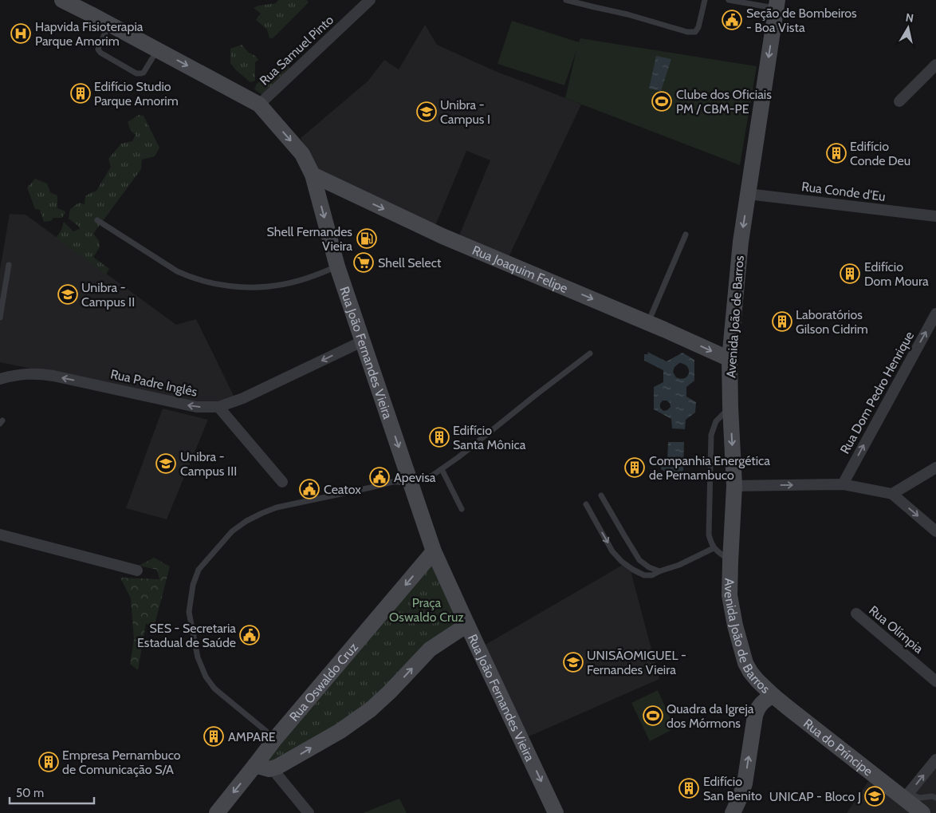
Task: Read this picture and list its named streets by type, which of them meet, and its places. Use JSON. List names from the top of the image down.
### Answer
{
  "streets": {
    "main road": [
      "Rua Joaquim Felipe",
      "Avenida João de Barros",
      "Rua João Fernandes Vieira",
      "Rua Oswaldo Cruz",
      "Rua do Príncipe"
    ],
    "street": [
      "Rua Samuel Pinto",
      "Rua Conde d'Eu",
      "Rua Padre Inglês",
      "Rua Dom Pedro Henrique",
      "Rua Olímpia"
    ]
  },
  "crossings": [
    ["Rua Samuel Pinto", "Rua João Fernandes Vieira"],
    ["Rua Conde d'Eu", "Avenida João de Barros"],
    ["Rua Joaquim Felipe", "Avenida João de Barros"],
    ["Rua Joaquim Felipe", "Rua João Fernandes Vieira"],
    ["Avenida João de Barros", "Rua do Príncipe"],
    ["Rua João Fernandes Vieira", "Rua Padre Inglês"],
    ["Rua João Fernandes Vieira", "Rua Oswaldo Cruz"]
  ],
  "one_way": [
    "Rua Joaquim Felipe",
    "Avenida João de Barros",
    "Rua João Fernandes Vieira",
    "Rua Padre Inglês",
    "Rua Dom Pedro Henrique"
  ],
  "parks": ["Praça Oswaldo Cruz"],
  "places": {
    "public building": [
      "Seção de Bombeiros - Boa Vista",
      "Apevisa",
      "Ceatox",
      "SES - Secretaria Estadual de Saúde"
    ],
    "hospital": ["Hapvida Fisioterapia Parque Amorim"],
    "building": [
      "Edifício Studio Parque Amorim",
      "Edifício Conde Deu",
      "Edifício Dom Moura",
      "Laboratórios Gilson Cidrim",
      "Edifício Santa Mônica",
      "Companhia Energética de Pernambuco",
      "AMPARE",
      "Empresa Pernambuco de Comunicação S/A",
      "Edifício San Benito"
    ],
    "sports": ["Clube dos Oficiais PM / CBM-PE", "Quadra da Igreja dos Mórmons"],
    "school or university": [
      "Unibra - Campus I",
      "Unibra - Campus II",
      "Unibra - Campus III",
      "UNISÃOMIGUEL - Fernandes Vieira",
      "UNICAP - Bloco J"
    ],
    "fuel station": ["Shell Fernandes Vieira"],
    "supermarket": ["Shell Select"]
  },
  "scale_bar": "50 m",
  "north": "top"
}
